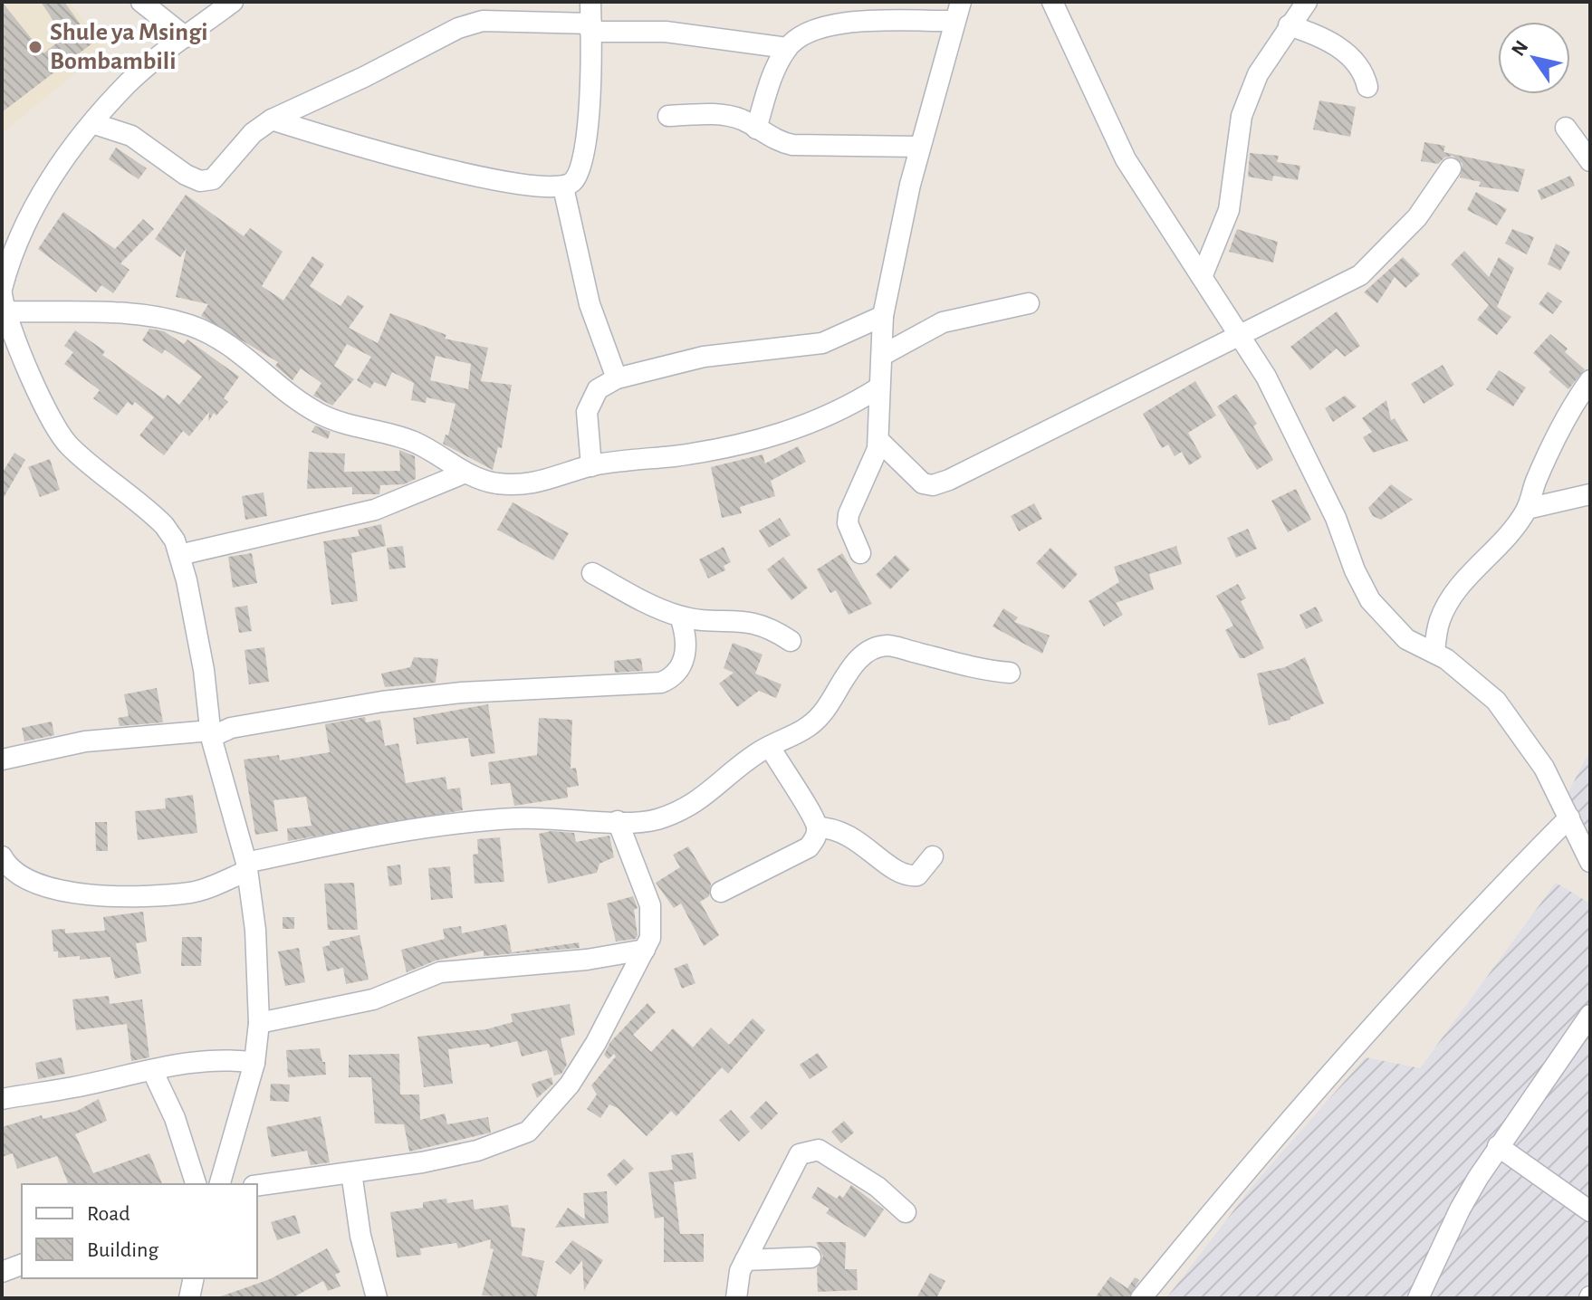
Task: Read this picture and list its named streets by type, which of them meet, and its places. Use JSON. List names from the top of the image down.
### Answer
{
  "places": ["Shule ya Msingi Bombambili"],
  "legend": ["Road", "Building"],
  "north": "top left"
}
